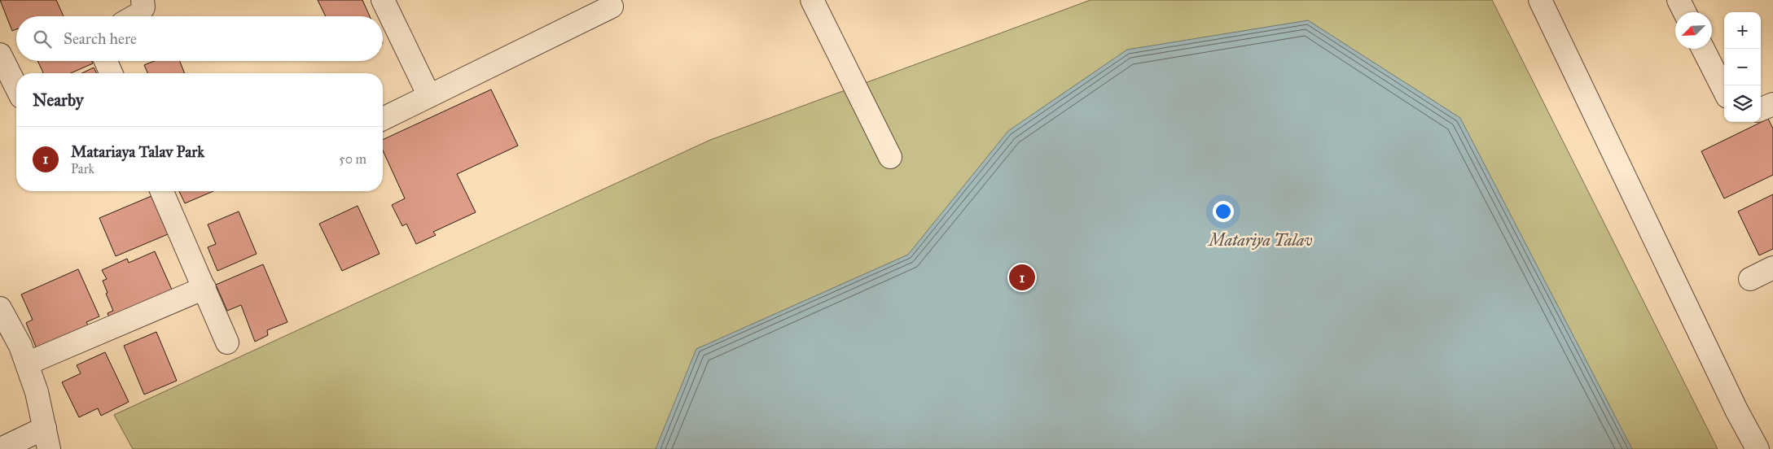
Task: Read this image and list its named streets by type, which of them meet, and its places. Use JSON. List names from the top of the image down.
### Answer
{
  "water": ["Matariya Talav"],
  "north": "bottom left",
  "page": {
    "map_buttons": ["+", "−"],
    "search": "Search here",
    "heading": "Nearby",
    "list": [
      {
        "mark": "1",
        "name": "Matariaya Talav Park",
        "note": "Park",
        "value": "50 m"
      }
    ],
    "pins": "1"
  }
}
